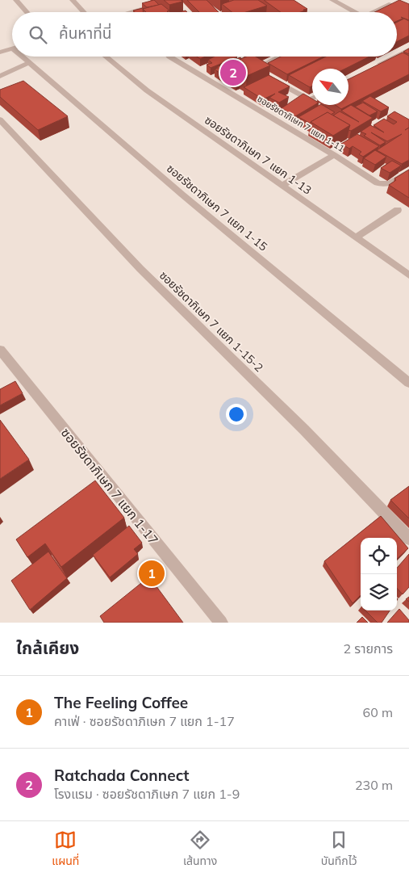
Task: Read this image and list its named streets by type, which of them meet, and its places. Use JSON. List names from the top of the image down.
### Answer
{
  "streets": {
    "street": [
      "ซอยรัชดาภิเษก 7 แยก 1-11",
      "ซอยรัชดาภิเษก 7 แยก 1-13",
      "ซอยรัชดาภิเษก 7 แยก 1-15",
      "ซอยรัชดาภิเษก 7 แยก 1-15-2",
      "ซอยรัชดาภิเษก 7 แยก 1-17"
    ]
  },
  "north": "top left",
  "page": {
    "search": "ค้นหาที่นี่",
    "pins": ["2", "1"],
    "heading": ["ใกล้เคียง", "2 รายการ"],
    "list": [
      {
        "mark": "1",
        "name": "The Feeling Coffee",
        "note": "คาเฟ่ · ซอยรัชดาภิเษก 7 แยก 1-17",
        "value": "60 m"
      },
      {
        "mark": "2",
        "name": "Ratchada Connect",
        "note": "โรงแรม · ซอยรัชดาภิเษก 7 แยก 1-9",
        "value": "230 m"
      }
    ],
    "nav": ["แผนที่", "เส้นทาง", "บันทึกไว้"]
  }
}
